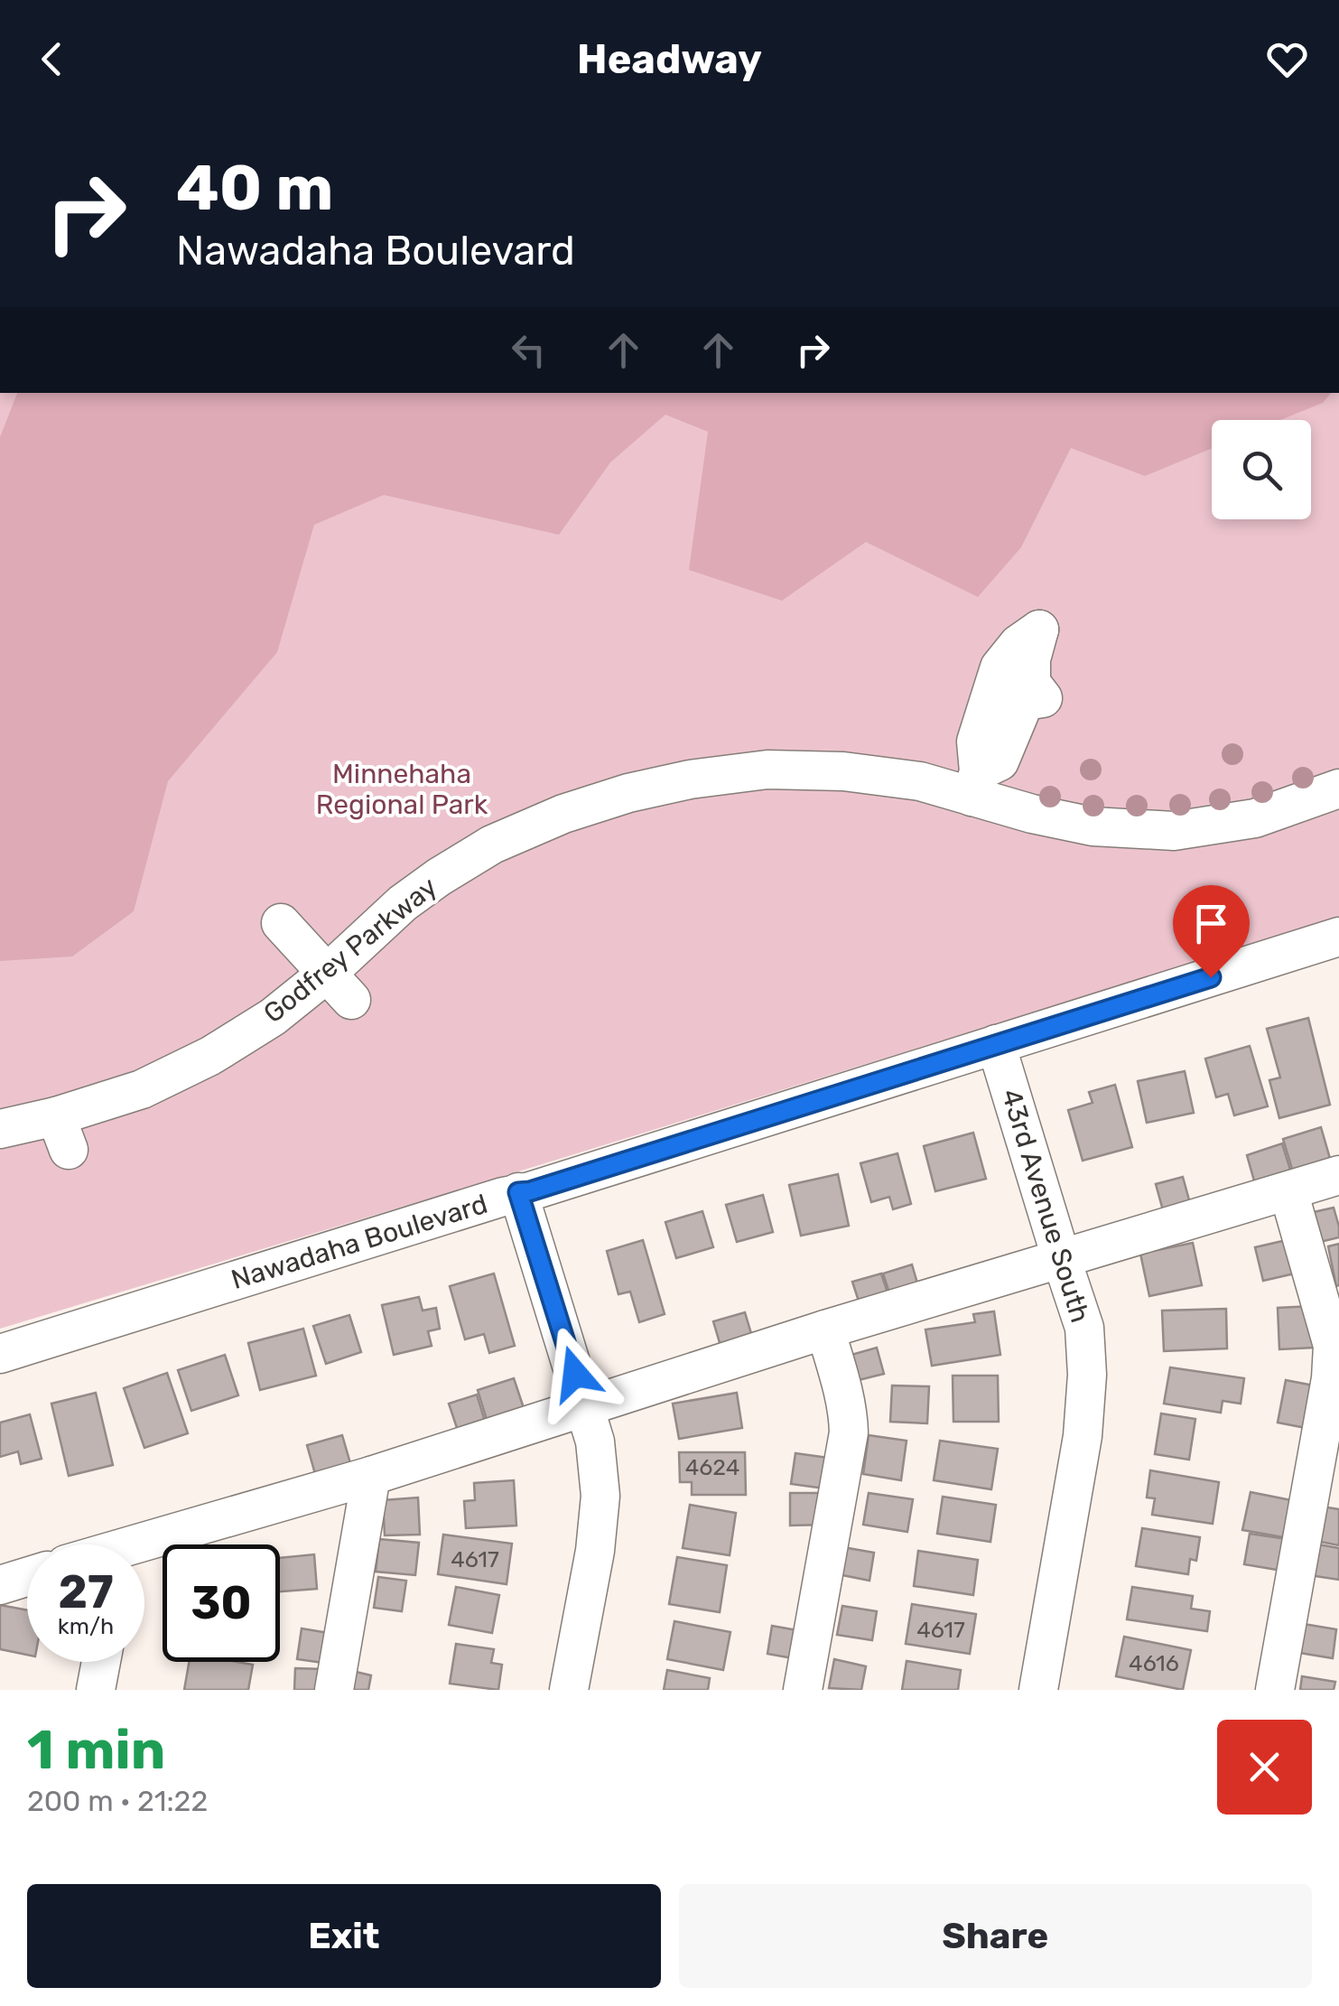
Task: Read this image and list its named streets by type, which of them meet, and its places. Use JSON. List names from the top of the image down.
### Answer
{
  "streets": {
    "street": ["Godfrey Parkway", "43rd Avenue South", "Nawadaha Boulevard"]
  },
  "crossings": [
    ["43rd Avenue South", "Nawadaha Boulevard"]
  ],
  "parks": ["Minnehaha Regional Park"],
  "house_numbers": [
    "4624",
    "4617",
    "4617",
    "4616"
  ],
  "page": {
    "header": "Headway",
    "turn": ["40 m", "Nawadaha Boulevard"],
    "speed": "27 km/h",
    "limit": "30",
    "heading": ["1 min", "200 m · 21:22"],
    "buttons": ["Exit", "Share"]
  }
}
